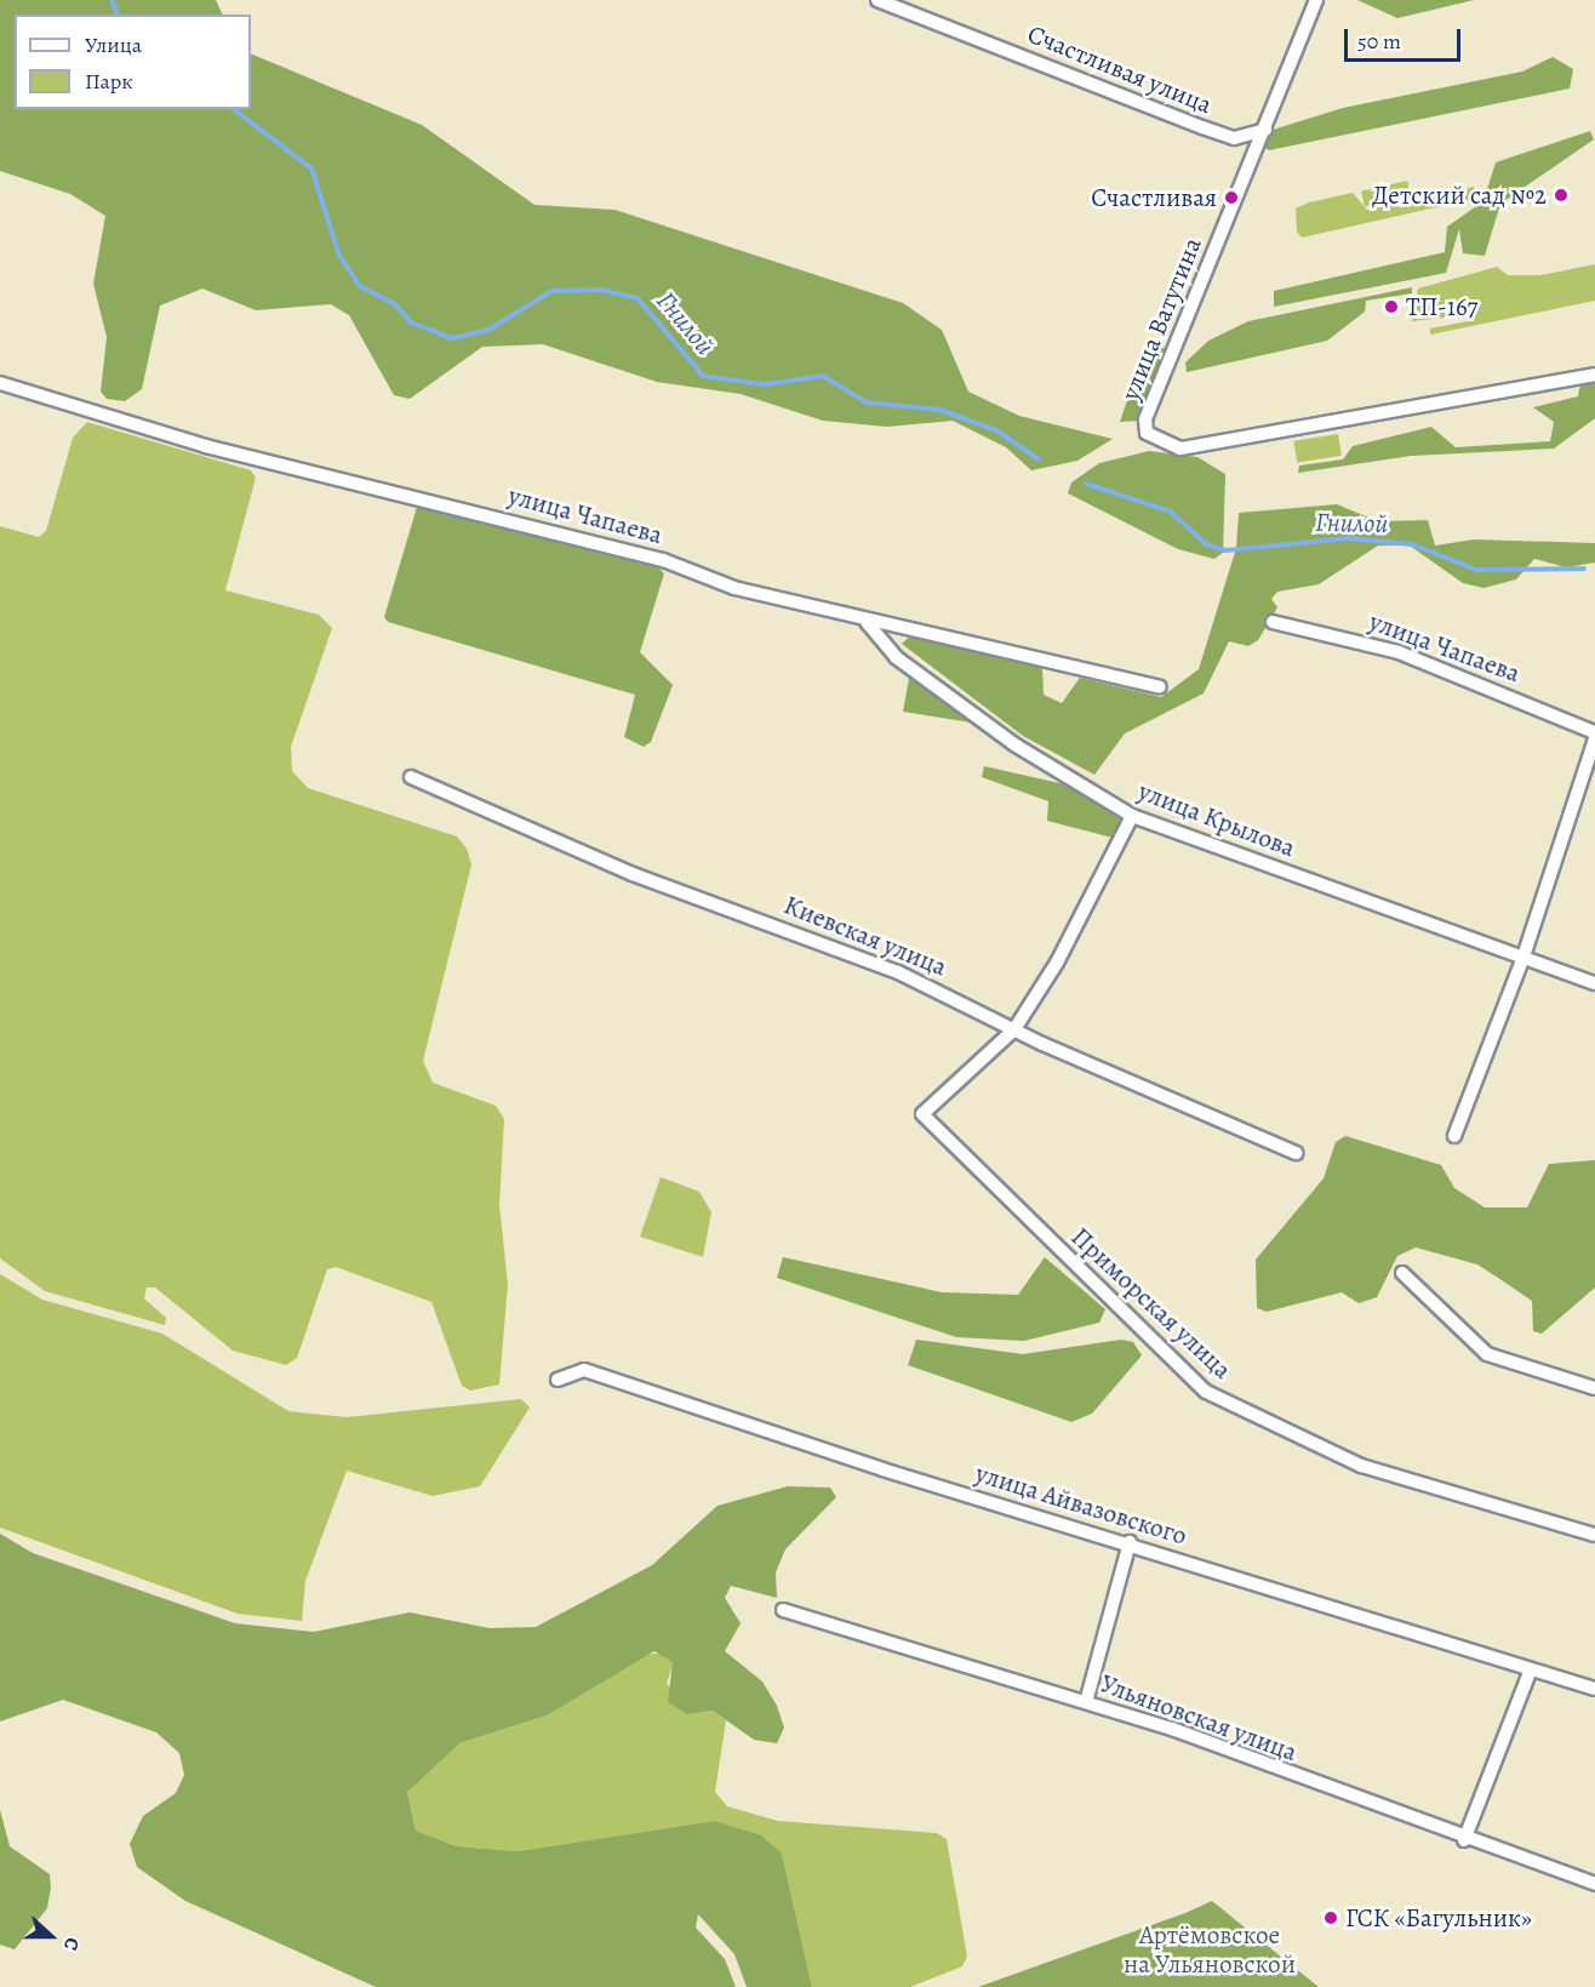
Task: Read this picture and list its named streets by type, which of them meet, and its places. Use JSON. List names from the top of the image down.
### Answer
{
  "streets": {
    "street": [
      "Счастливая улица",
      "улица Ватутина",
      "улица Чапаева",
      "улица Крылова",
      "Киевская улица",
      "Приморская улица",
      "улица Айвазовского",
      "Ульяновская улица"
    ]
  },
  "crossings": [
    ["Счастливая улица", "улица Ватутина"],
    ["улица Чапаева", "улица Крылова"],
    ["Киевская улица", "Приморская улица"]
  ],
  "water": ["Гнилой"],
  "parks": ["Артёмовское на Ульяновской"],
  "places": [
    "Детский сад №2",
    "Счастливая",
    "ТП-167",
    "ГСК «Багульник»"
  ],
  "legend": ["Улица", "Парк"],
  "scale_bar": "50 m",
  "north": "right"
}
